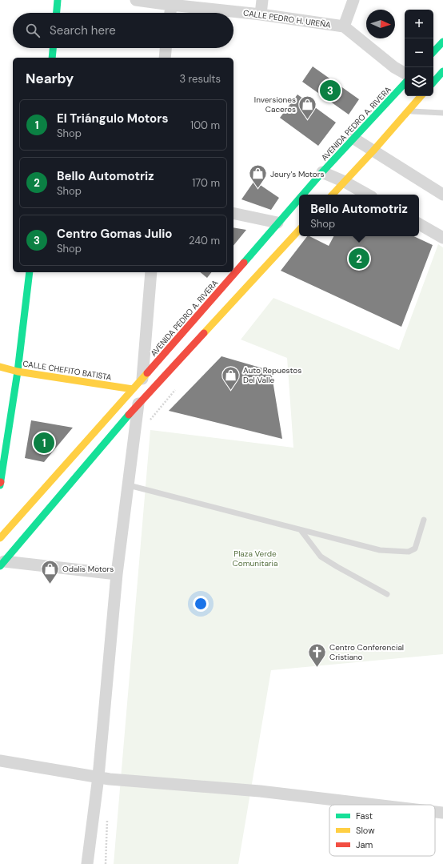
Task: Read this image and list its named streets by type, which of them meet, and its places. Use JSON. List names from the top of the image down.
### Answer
{
  "streets": {
    "main road": ["AVENIDA PEDRO A. RIVERA", "CALLE CHEFITO BATISTA"],
    "street": ["CALLE PEDRO H. UREÑA"]
  },
  "crossings": [
    ["AVENIDA PEDRO A. RIVERA", "CALLE CHEFITO BATISTA"]
  ],
  "parks": ["Plaza Verde Comunitaria"],
  "places": {
    "shop": [
      "Inversiones Caceres",
      "Jeury's Motors",
      "Auto Repuestos Del Valle",
      "Odalis Motors"
    ],
    "church": ["Centro Conferencial Cristiano"]
  },
  "legend": ["Fast", "Slow", "Jam"],
  "north": "right",
  "page": {
    "map_buttons": ["+", "−"],
    "search": "Search here",
    "heading": ["Nearby", "3 results"],
    "pins": ["3", "2", "1"],
    "list": [
      {
        "mark": "1",
        "name": "El Triángulo Motors",
        "note": "Shop",
        "value": "100 m"
      },
      {
        "mark": "2",
        "name": "Bello Automotriz",
        "note": "Shop",
        "value": "170 m"
      },
      {
        "mark": "3",
        "name": "Centro Gomas Julio",
        "note": "Shop",
        "value": "240 m"
      }
    ],
    "popup": ["Bello Automotriz", "Shop"]
  }
}
